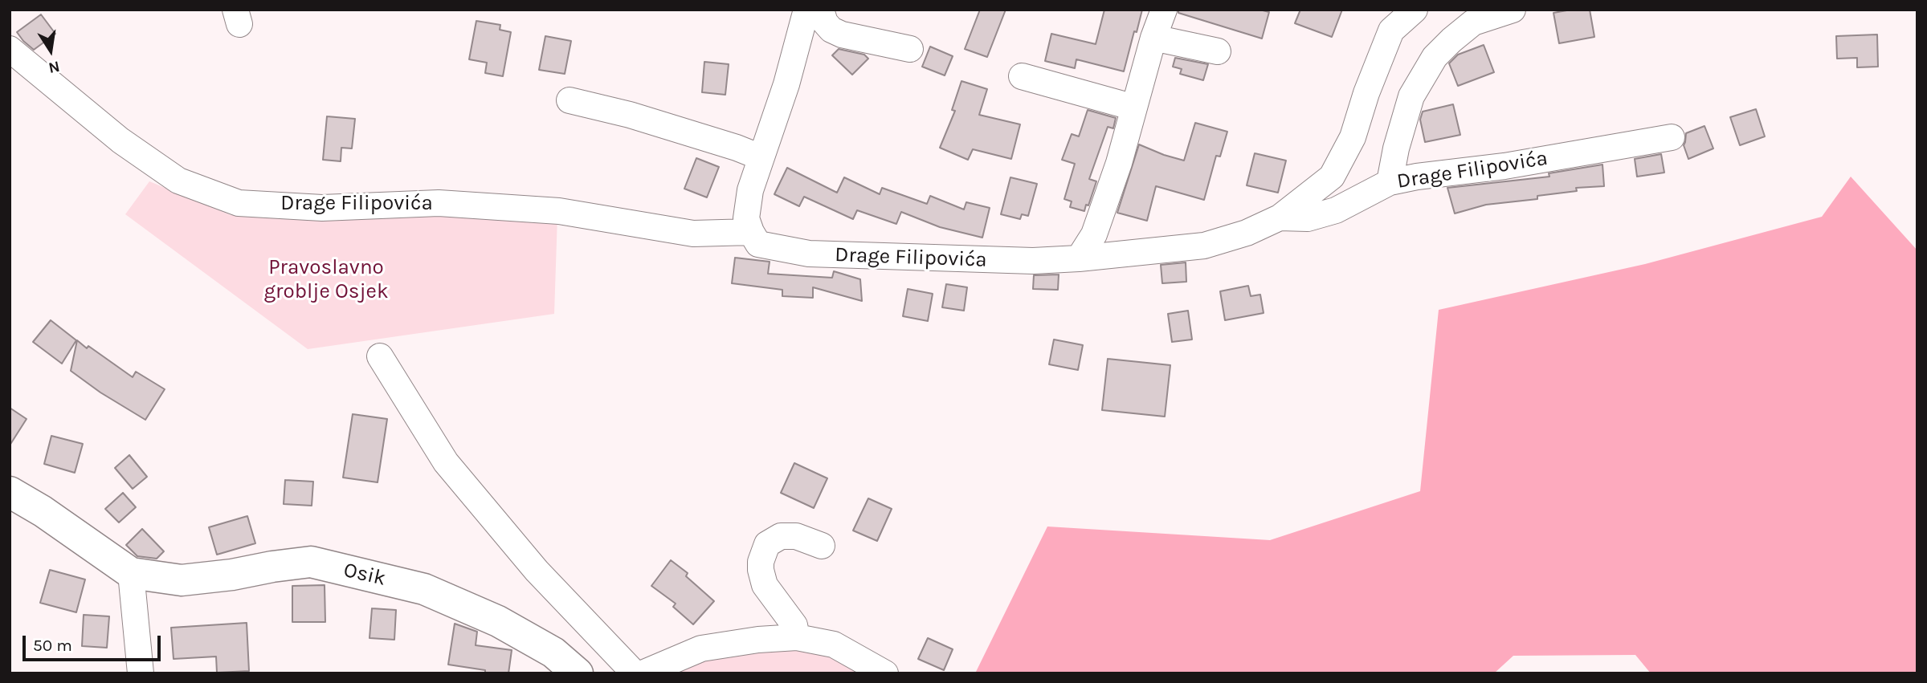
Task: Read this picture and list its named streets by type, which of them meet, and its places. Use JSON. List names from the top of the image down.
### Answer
{
  "streets": {
    "main road": ["Osik"],
    "street": ["Drage Filipovića"]
  },
  "parks": ["Pravoslavno groblje Osjek"],
  "scale_bar": "50 m",
  "north": "bottom"
}
